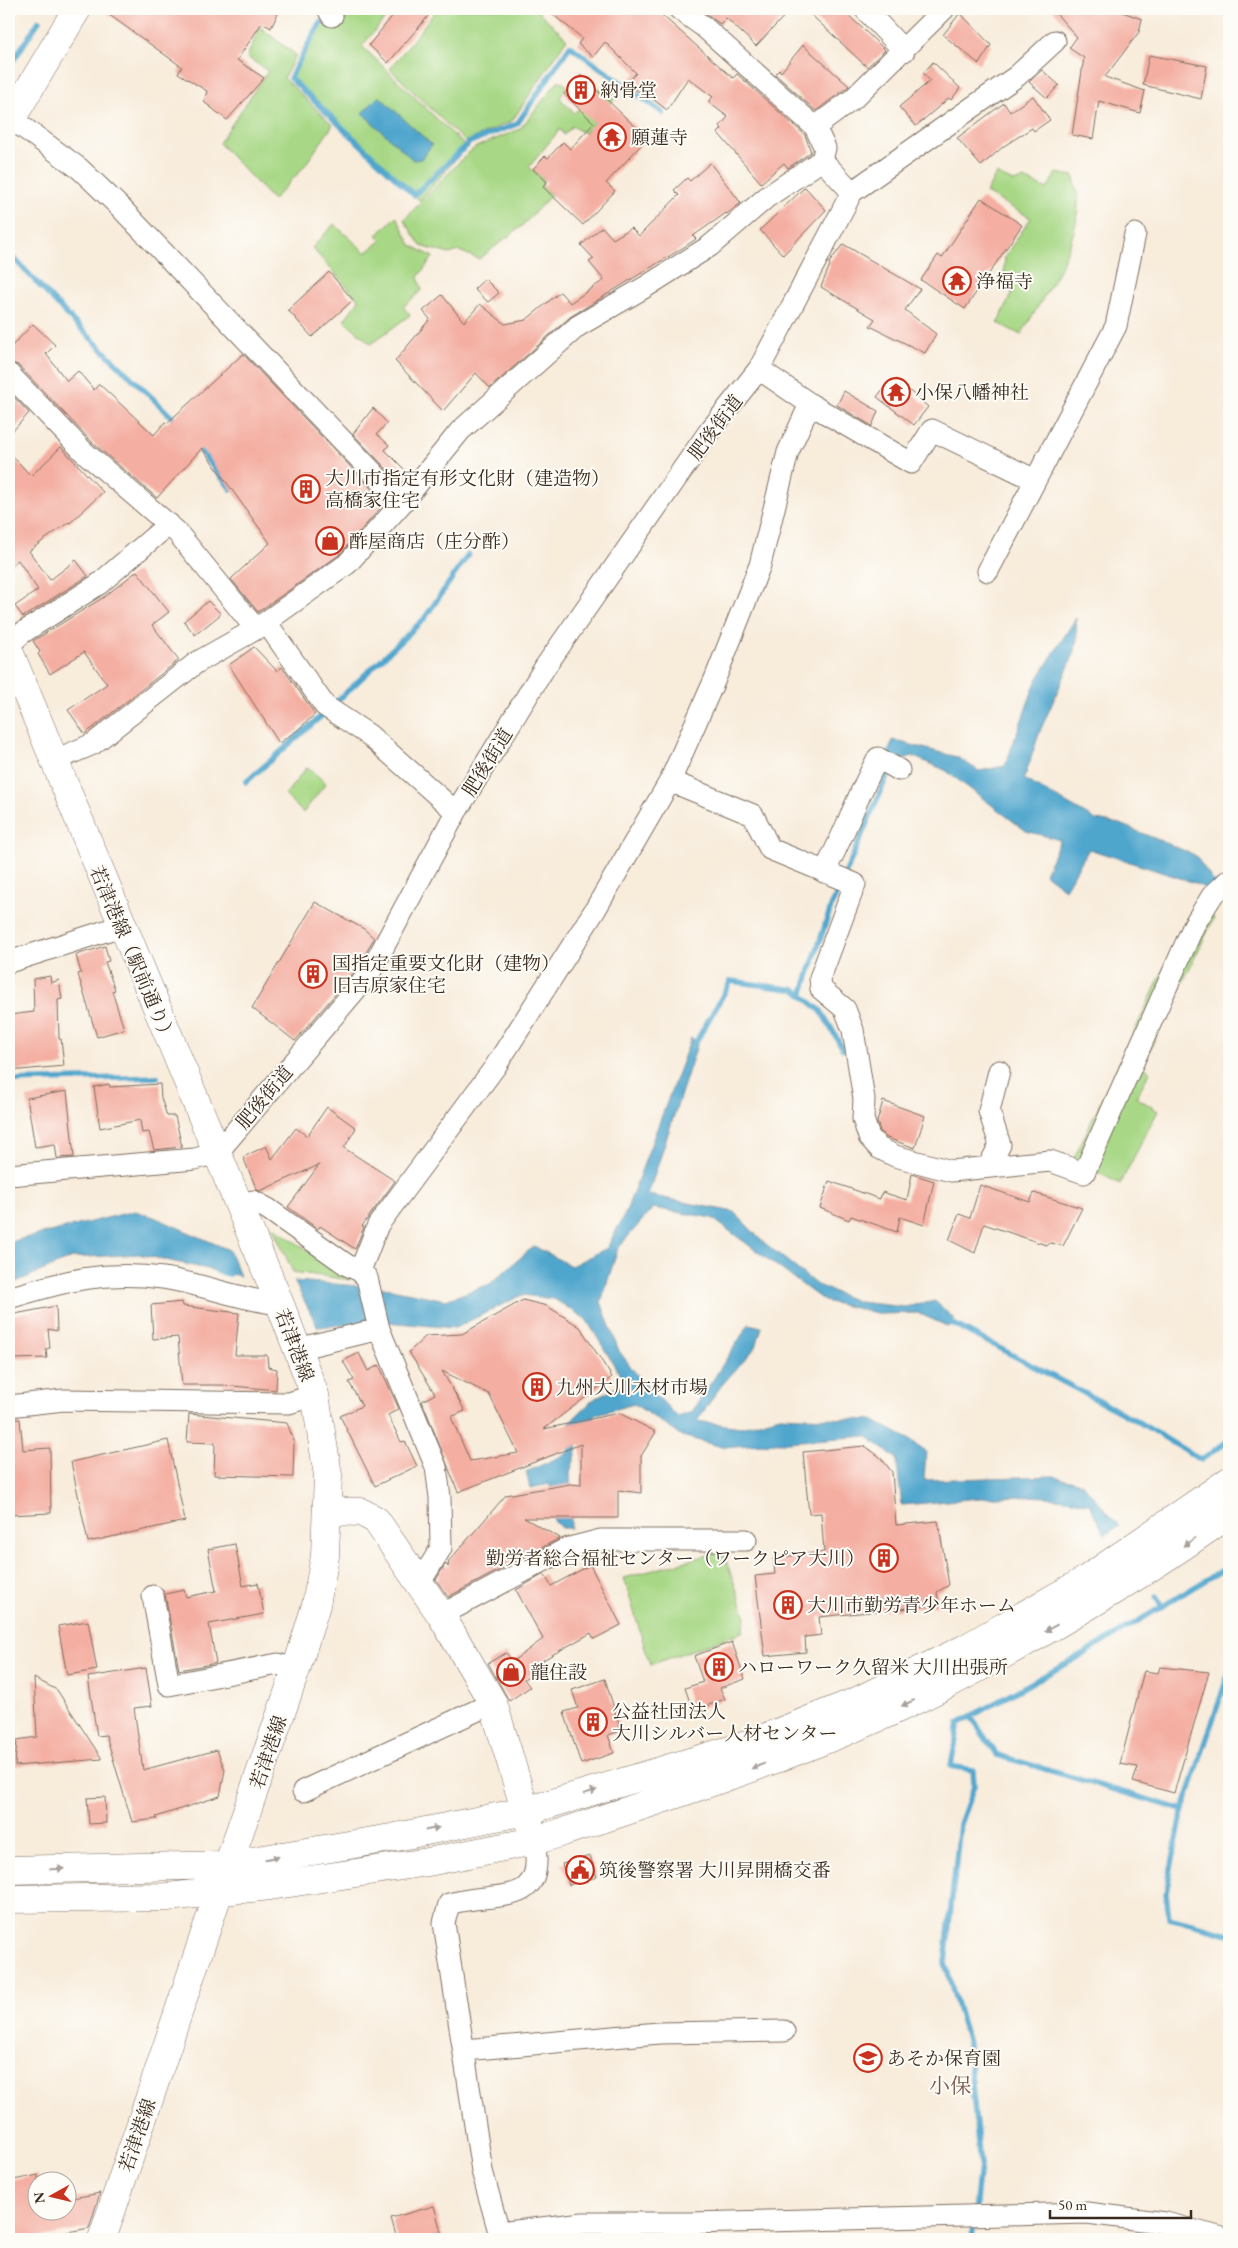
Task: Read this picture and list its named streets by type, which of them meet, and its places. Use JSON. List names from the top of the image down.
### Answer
{
  "streets": {
    "street": ["肥後街道", "若津港線（駅前通り）", "若津港線"]
  },
  "crossings": [
    ["肥後街道", "若津港線（駅前通り）"],
    ["若津港線（駅前通り）", "若津港線"]
  ],
  "districts": ["小保"],
  "places": {
    "building": [
      "納骨堂",
      "大川市指定有形文化財（建造物） 高橋家住宅",
      "国指定重要文化財（建物） 旧吉原家住宅",
      "九州大川木材市場",
      "勤労者総合福祉センター（ワークピア大川）",
      "大川市勤労青少年ホーム",
      "ハローワーク久留米 大川出張所",
      "公益社団法人 大川シルバー人材センター"
    ],
    "temple": ["願蓮寺", "浄福寺", "小保八幡神社"],
    "shop": ["酢屋商店（庄分酢）", "龍住設"],
    "public building": ["筑後警察署 大川昇開橋交番"],
    "school or university": ["あそか保育園"]
  },
  "scale_bar": "50 m",
  "north": "left"
}
